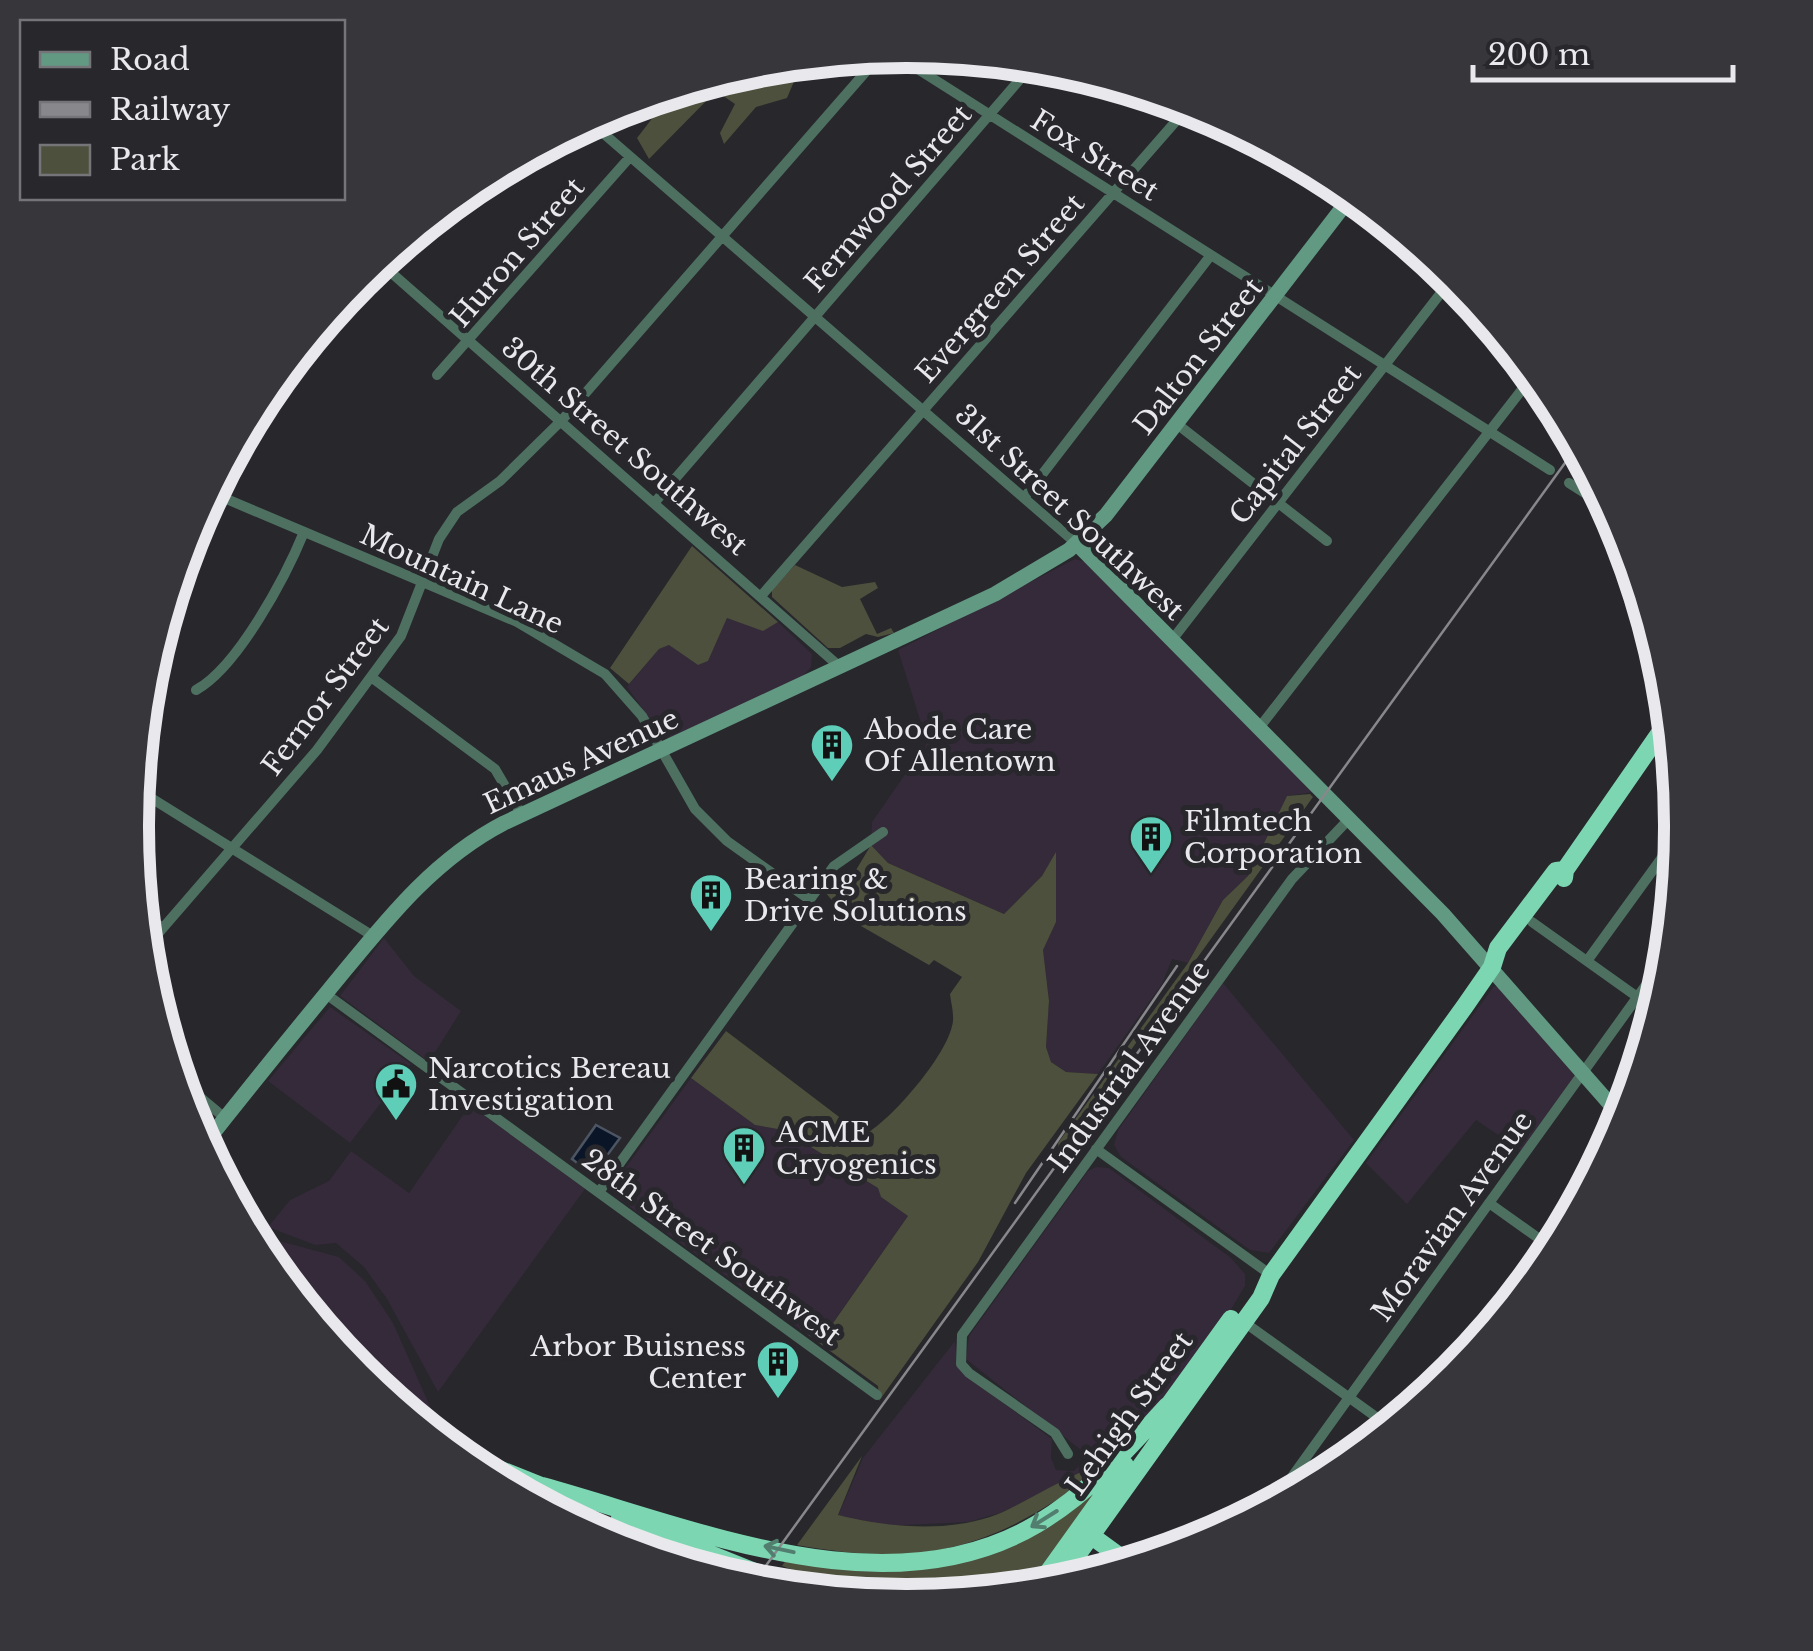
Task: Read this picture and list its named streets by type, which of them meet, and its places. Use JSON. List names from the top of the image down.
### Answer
{
  "streets": {
    "highway": ["Lehigh Street"],
    "main road": ["Dalton Street", "31st Street Southwest", "Emaus Avenue"],
    "street": [
      "Fox Street",
      "Fernwood Street",
      "Huron Street",
      "Evergreen Street",
      "Capital Street",
      "30th Street Southwest",
      "Mountain Lane",
      "Fernor Street",
      "Industrial Avenue",
      "Moravian Avenue",
      "28th Street Southwest"
    ]
  },
  "crossings": [
    ["Fox Street", "Fernwood Street"],
    ["Fox Street", "Evergreen Street"],
    ["Fox Street", "Dalton Street"],
    ["Fox Street", "Capital Street"],
    ["Fernwood Street", "30th Street Southwest"],
    ["Fernwood Street", "31st Street Southwest"],
    ["Huron Street", "30th Street Southwest"],
    ["Huron Street", "31st Street Southwest"],
    ["Evergreen Street", "30th Street Southwest"],
    ["Evergreen Street", "31st Street Southwest"],
    ["Dalton Street", "31st Street Southwest"],
    ["Dalton Street", "Emaus Avenue"],
    ["Capital Street", "31st Street Southwest"],
    ["30th Street Southwest", "Fernor Street"],
    ["30th Street Southwest", "Emaus Avenue"],
    ["31st Street Southwest", "Fernor Street"],
    ["31st Street Southwest", "Emaus Avenue"],
    ["31st Street Southwest", "Industrial Avenue"],
    ["31st Street Southwest", "Moravian Avenue"],
    ["31st Street Southwest", "Lehigh Street"],
    ["Mountain Lane", "Fernor Street"],
    ["Mountain Lane", "Emaus Avenue"],
    ["Emaus Avenue", "28th Street Southwest"]
  ],
  "places": {
    "building": [
      "Abode Care Of Allentown",
      "Filmtech Corporation",
      "Bearing & Drive Solutions",
      "ACME Cryogenics",
      "Arbor Buisness Center"
    ],
    "public building": ["Narcotics Bereau Investigation"]
  },
  "legend": ["Road", "Railway", "Park"],
  "scale_bar": "200 m"
}
